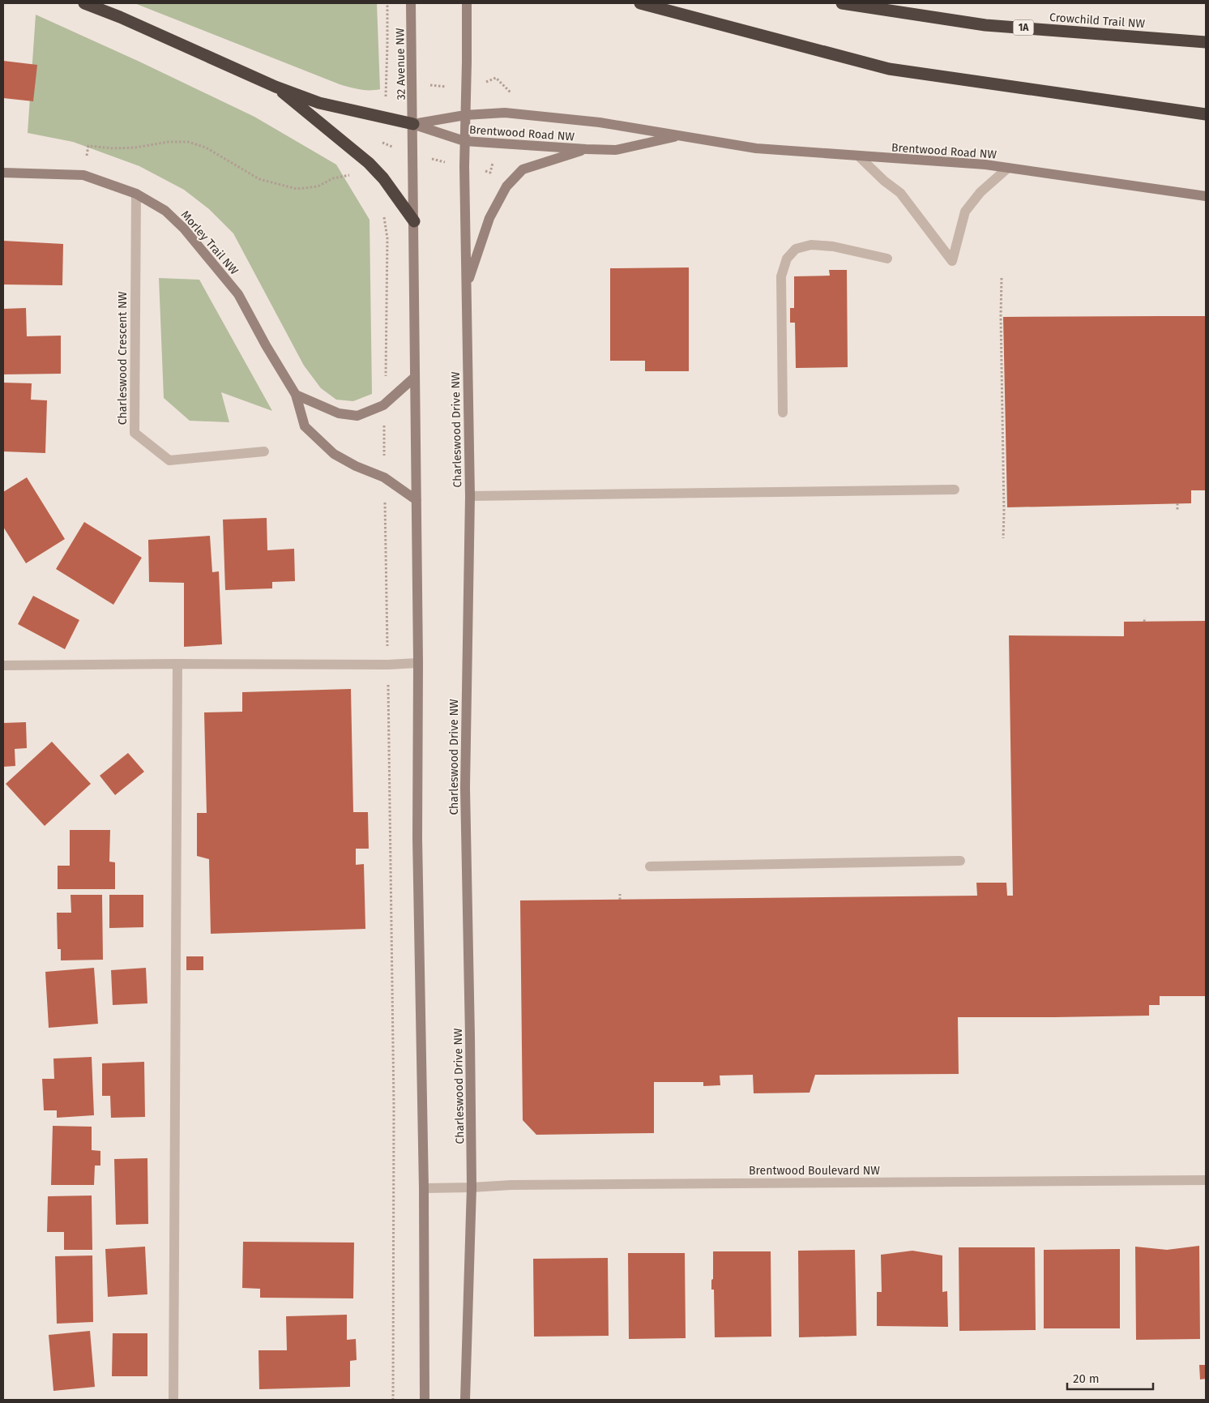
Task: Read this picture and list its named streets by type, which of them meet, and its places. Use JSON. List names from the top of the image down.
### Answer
{
  "streets": {
    "highway": ["Crowchild Trail NW", "1A"],
    "street": [
      "32 Avenue NW",
      "Brentwood Road NW",
      "Morley Trail NW",
      "Charleswood Crescent NW",
      "Charleswood Drive NW",
      "Brentwood Boulevard NW"
    ]
  },
  "crossings": [
    ["32 Avenue NW", "Brentwood Road NW"],
    ["Brentwood Road NW", "Charleswood Drive NW"],
    ["Morley Trail NW", "Charleswood Crescent NW"],
    ["Charleswood Drive NW", "Brentwood Boulevard NW"]
  ],
  "scale_bar": "20 m"
}
